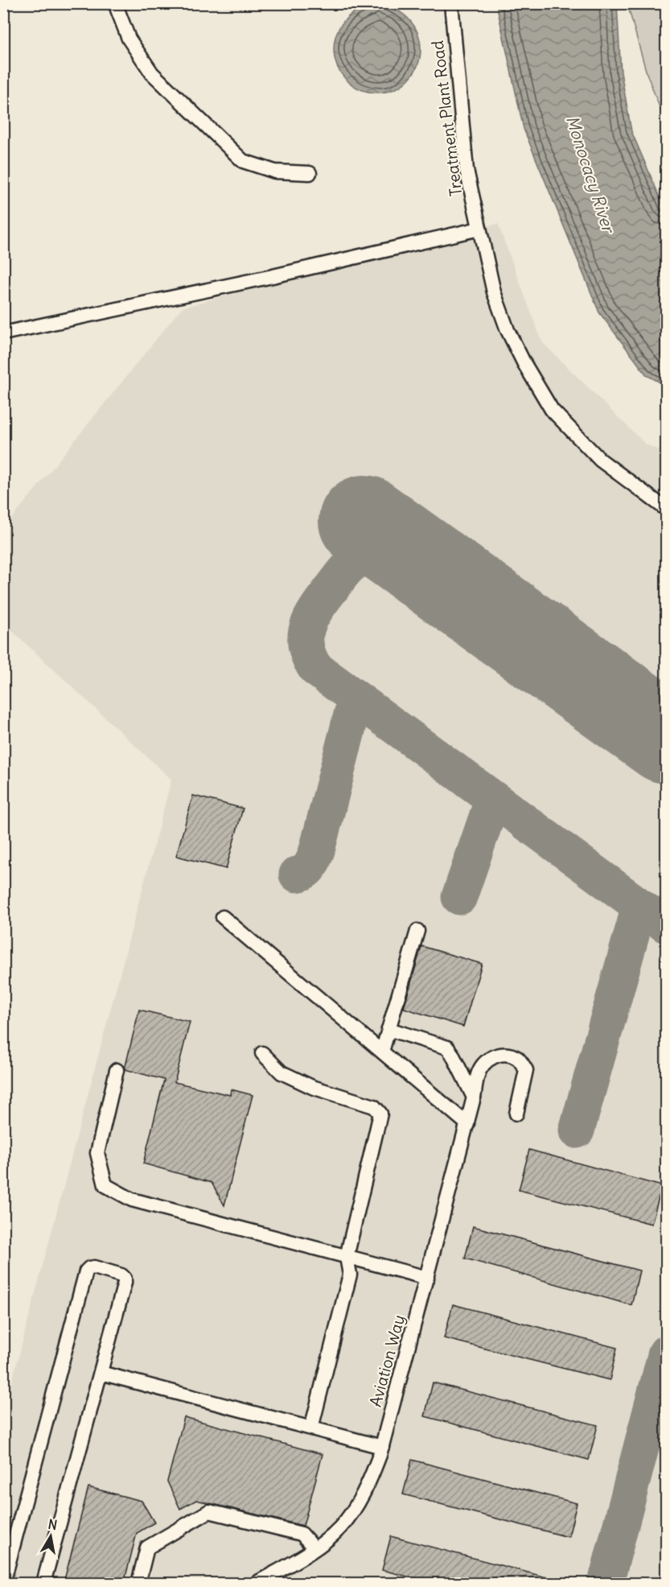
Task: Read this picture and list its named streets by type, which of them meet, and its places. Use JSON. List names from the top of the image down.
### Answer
{
  "streets": {
    "street": ["Treatment Plant Road", "Aviation Way"]
  },
  "water": ["Monocacy River"],
  "north": "top"
}
